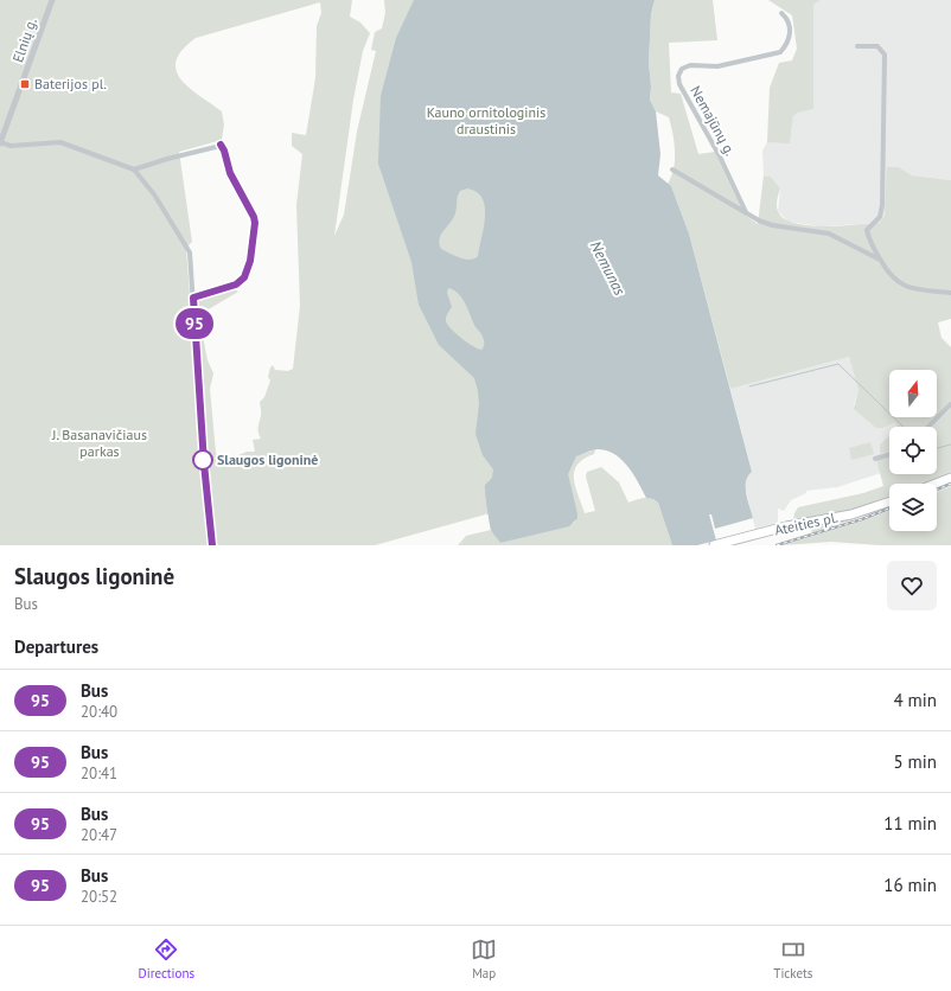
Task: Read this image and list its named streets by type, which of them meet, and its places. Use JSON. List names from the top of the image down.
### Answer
{
  "streets": {
    "main road": ["Ateities pl."],
    "street": ["Elnių g.", "Nemajūnų g."]
  },
  "water": ["Nemunas"],
  "parks": ["Kauno ornitologinis draustinis", "J. Basanavičiaus parkas"],
  "places": {
    "transit": ["Baterijos pl."],
    "other": ["Slaugos ligoninė"]
  },
  "lines": ["bus line 95"],
  "north": "top",
  "page": {
    "on_map": "95",
    "heading": [
      ["Slaugos ligoninė", "Bus"],
      "Departures"
    ],
    "list": [
      {
        "mark": "95",
        "name": "Bus",
        "note": "20:40",
        "value": "4 min"
      },
      {
        "mark": "95",
        "name": "Bus",
        "note": "20:41",
        "value": "5 min"
      },
      {
        "mark": "95",
        "name": "Bus",
        "note": "20:47",
        "value": "11 min"
      },
      {
        "mark": "95",
        "name": "Bus",
        "note": "20:52",
        "value": "16 min"
      }
    ],
    "tabs": ["Directions", "Map", "Tickets"]
  }
}
